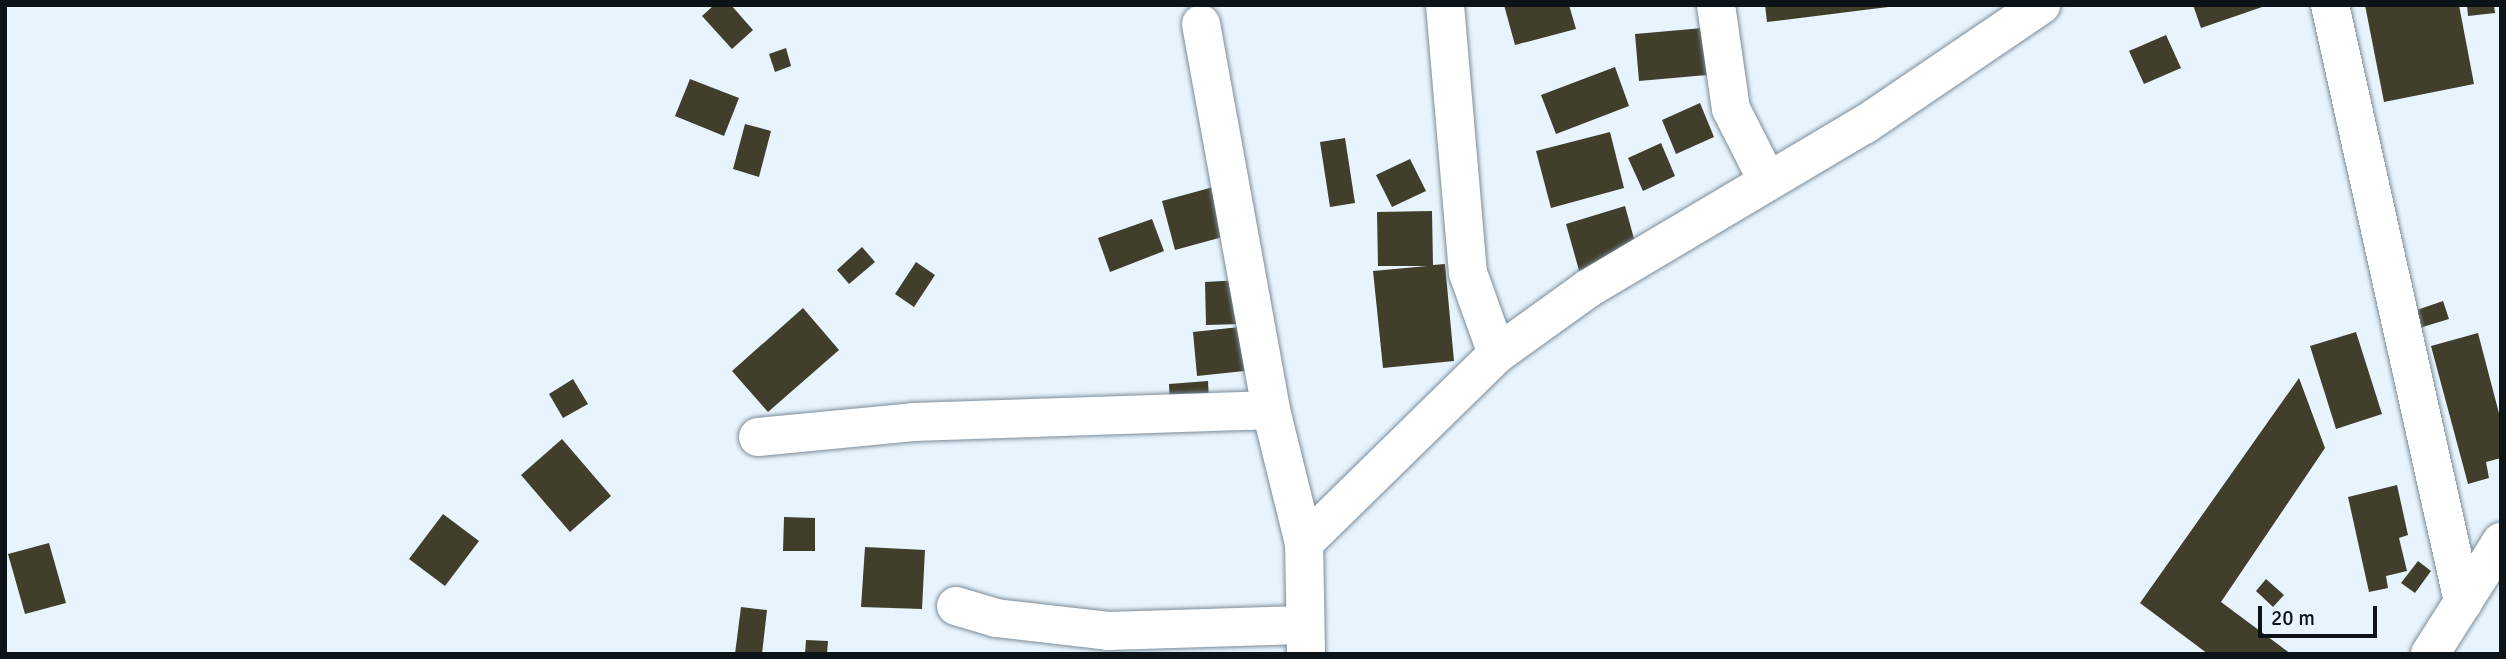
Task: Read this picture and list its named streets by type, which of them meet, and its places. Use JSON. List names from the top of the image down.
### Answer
{
  "scale_bar": "20 m"
}
